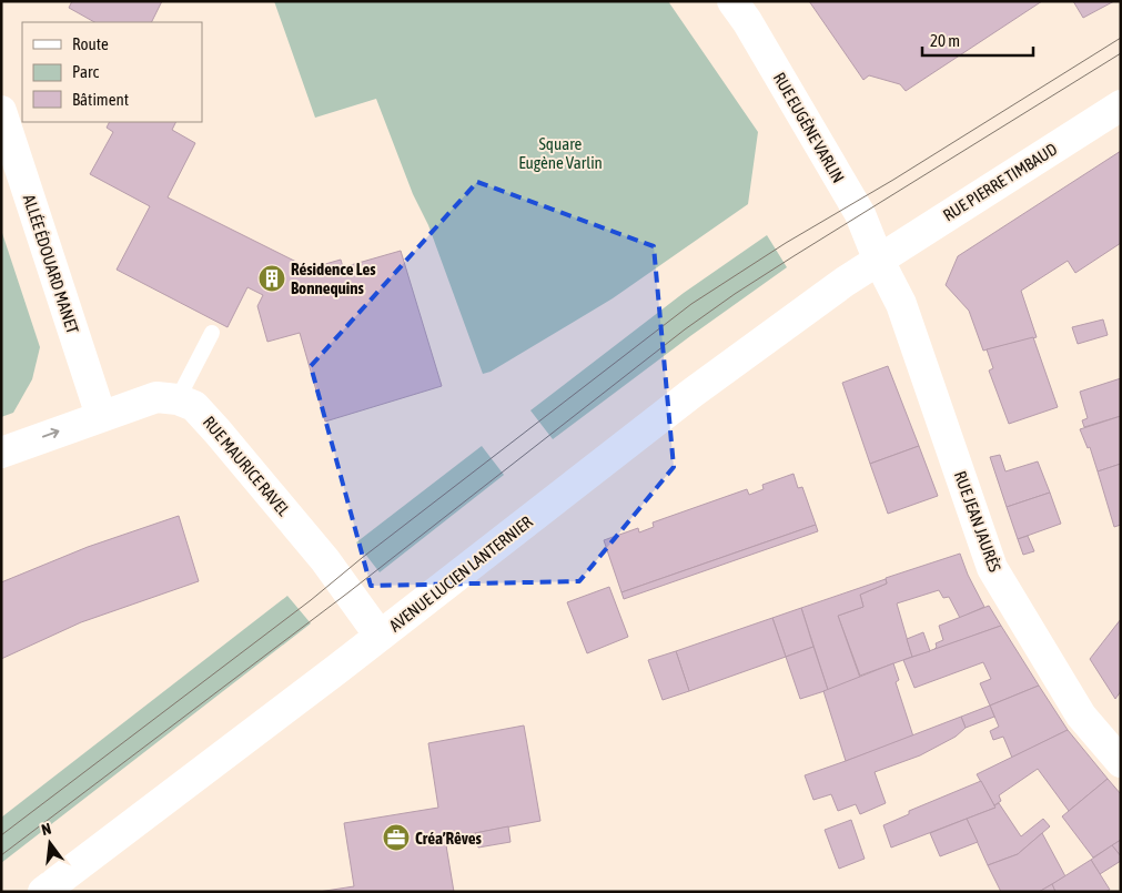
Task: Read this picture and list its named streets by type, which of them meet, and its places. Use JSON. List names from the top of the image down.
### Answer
{
  "streets": {
    "main road": [
      "RUE EUGÈNE VARLIN",
      "RUE PIERRE TIMBAUD",
      "ALLÉE ÉDOUARD MANET",
      "RUE MAURICE RAVEL",
      "RUE JEAN JAURÈS",
      "AVENUE LUCIEN LANTERNIER"
    ]
  },
  "crossings": [
    ["RUE EUGÈNE VARLIN", "RUE PIERRE TIMBAUD"],
    ["RUE EUGÈNE VARLIN", "RUE JEAN JAURÈS"],
    ["RUE EUGÈNE VARLIN", "AVENUE LUCIEN LANTERNIER"],
    ["RUE PIERRE TIMBAUD", "RUE JEAN JAURÈS"],
    ["RUE PIERRE TIMBAUD", "AVENUE LUCIEN LANTERNIER"],
    ["RUE MAURICE RAVEL", "AVENUE LUCIEN LANTERNIER"],
    ["RUE JEAN JAURÈS", "AVENUE LUCIEN LANTERNIER"]
  ],
  "parks": ["Square Eugène Varlin"],
  "places": {
    "building": ["Résidence Les Bonnequins"],
    "office": ["Créa’Rêves"]
  },
  "legend": ["Route", "Parc", "Bâtiment"],
  "scale_bar": "20 m",
  "north": "top"
}
